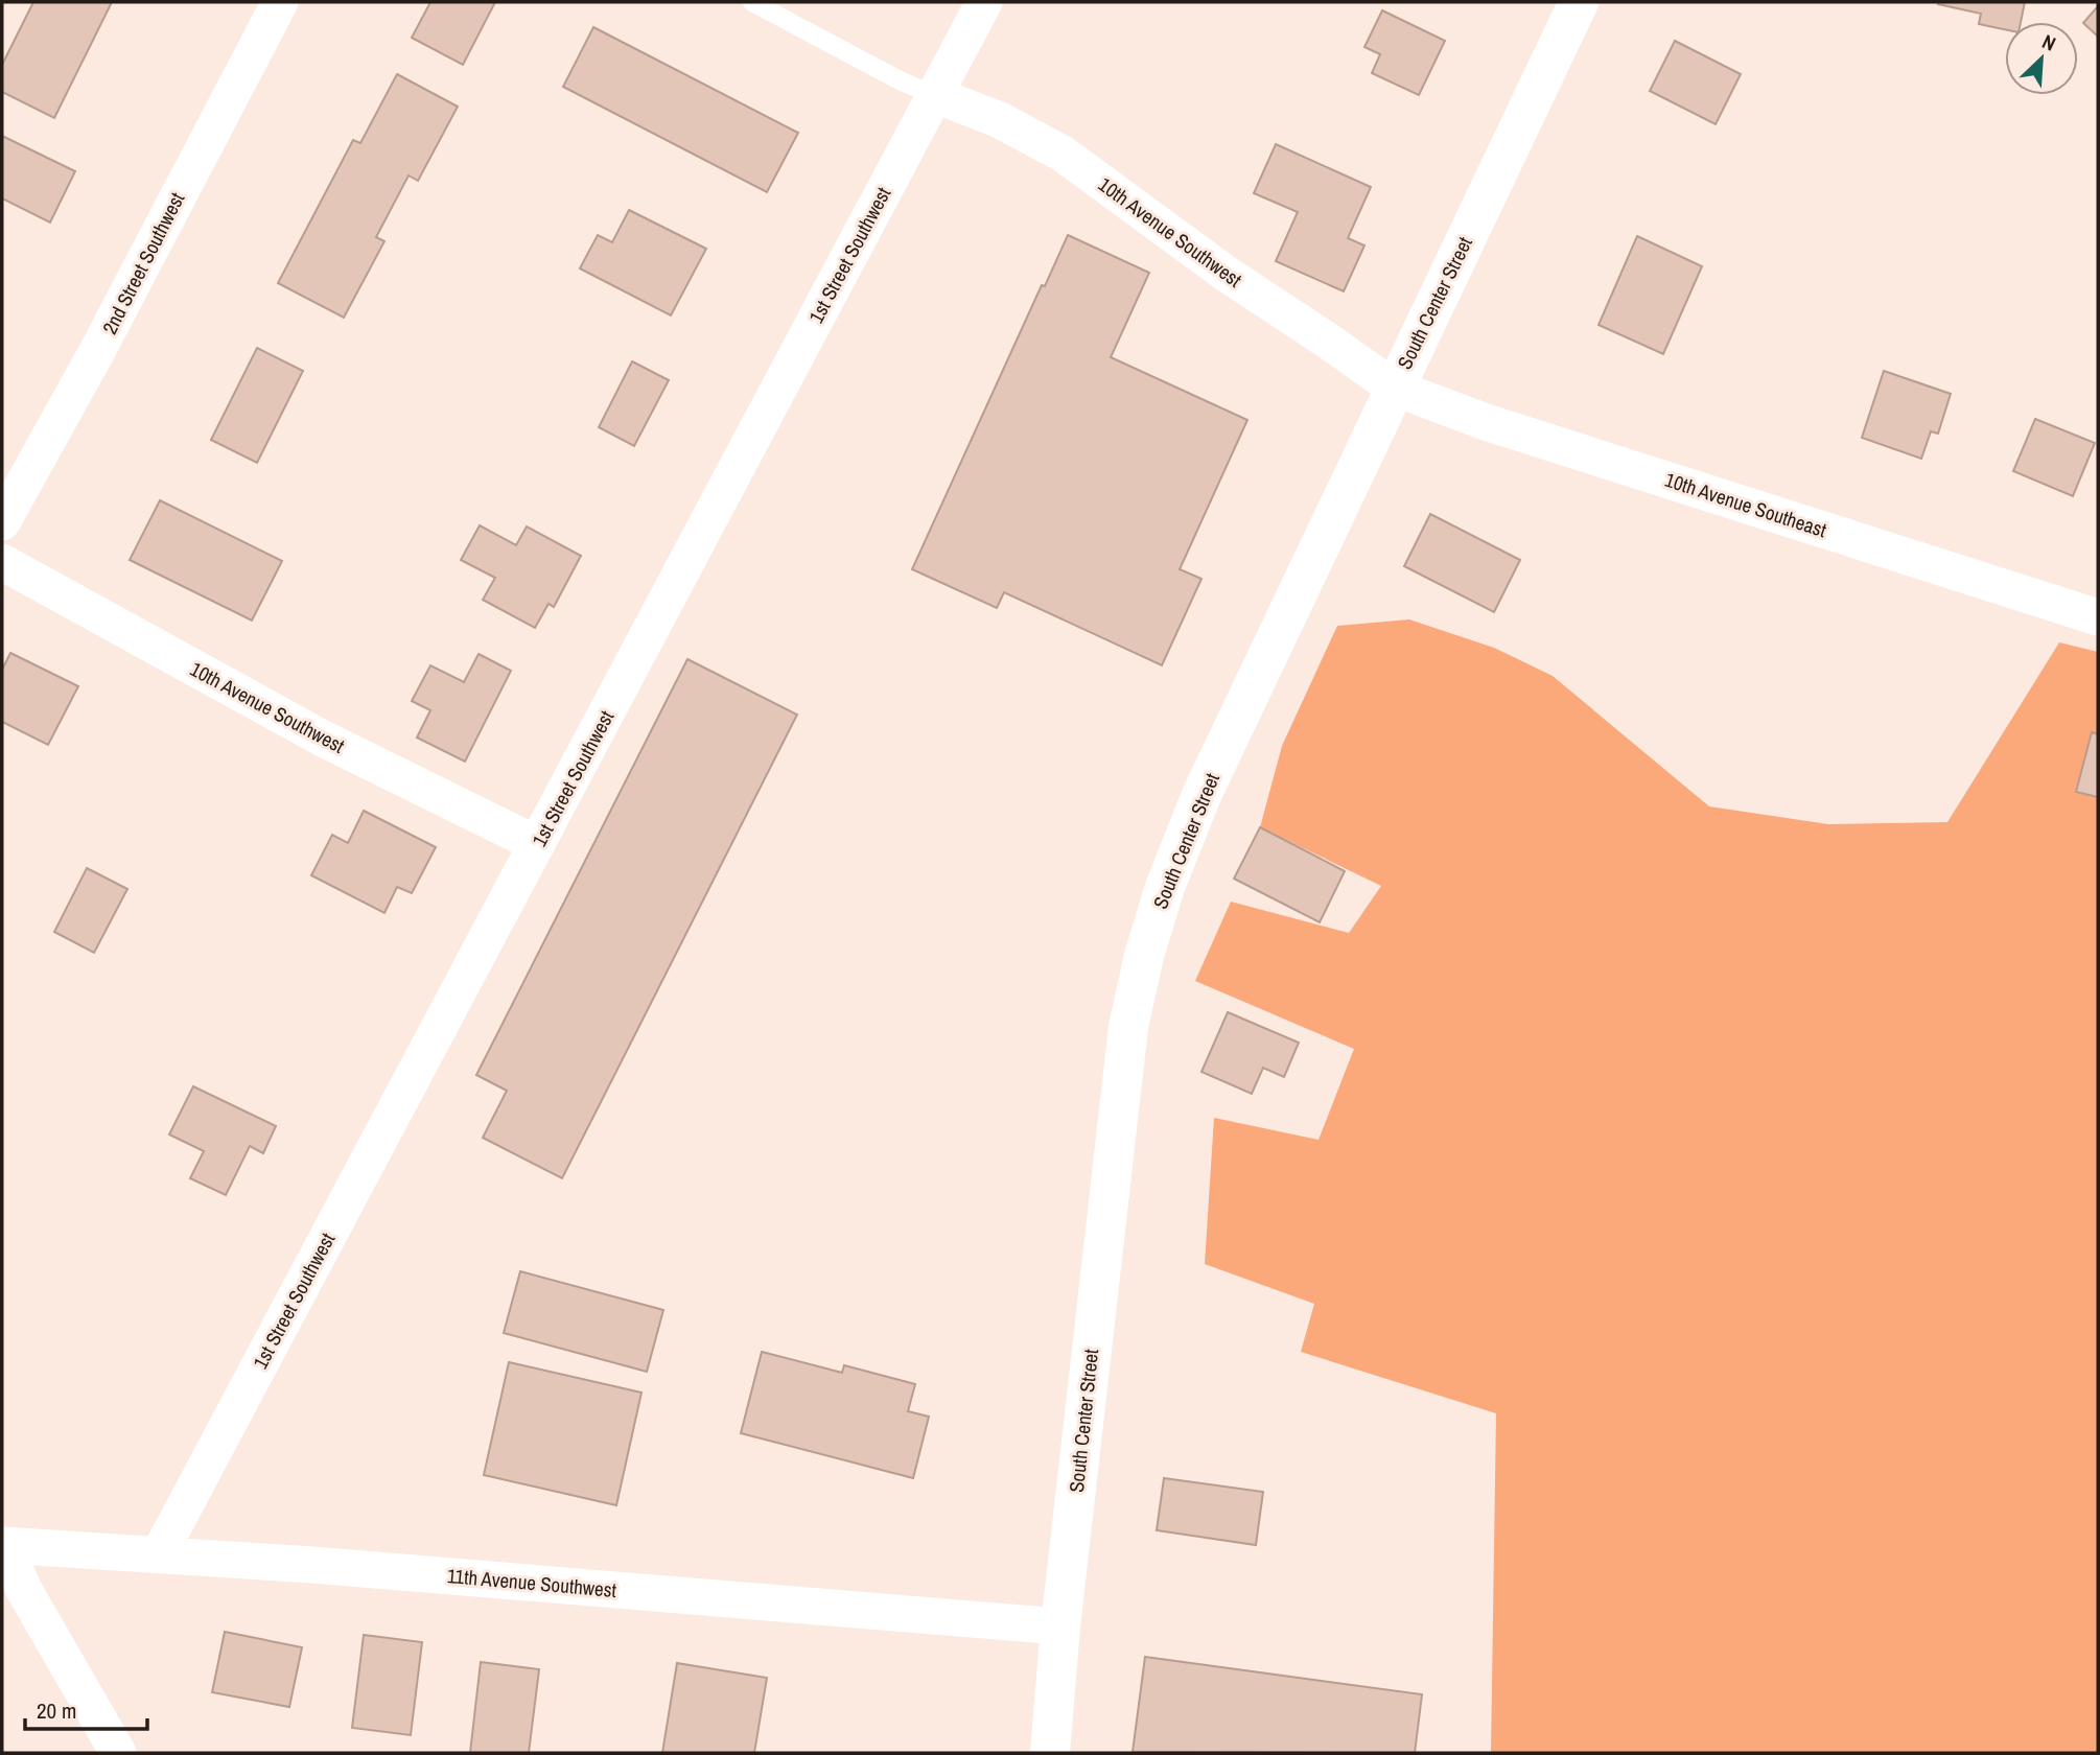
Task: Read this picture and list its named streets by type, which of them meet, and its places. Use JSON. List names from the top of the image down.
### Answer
{
  "streets": {
    "street": [
      "10th Avenue Southwest",
      "1st Street Southwest",
      "2nd Street Southwest",
      "South Center Street",
      "10th Avenue Southeast",
      "11th Avenue Southwest"
    ]
  },
  "crossings": [
    ["10th Avenue Southwest", "1st Street Southwest"],
    ["10th Avenue Southwest", "South Center Street"],
    ["10th Avenue Southwest", "10th Avenue Southeast"],
    ["1st Street Southwest", "11th Avenue Southwest"],
    ["South Center Street", "10th Avenue Southeast"],
    ["South Center Street", "11th Avenue Southwest"]
  ],
  "scale_bar": "20 m",
  "north": "top right"
}
